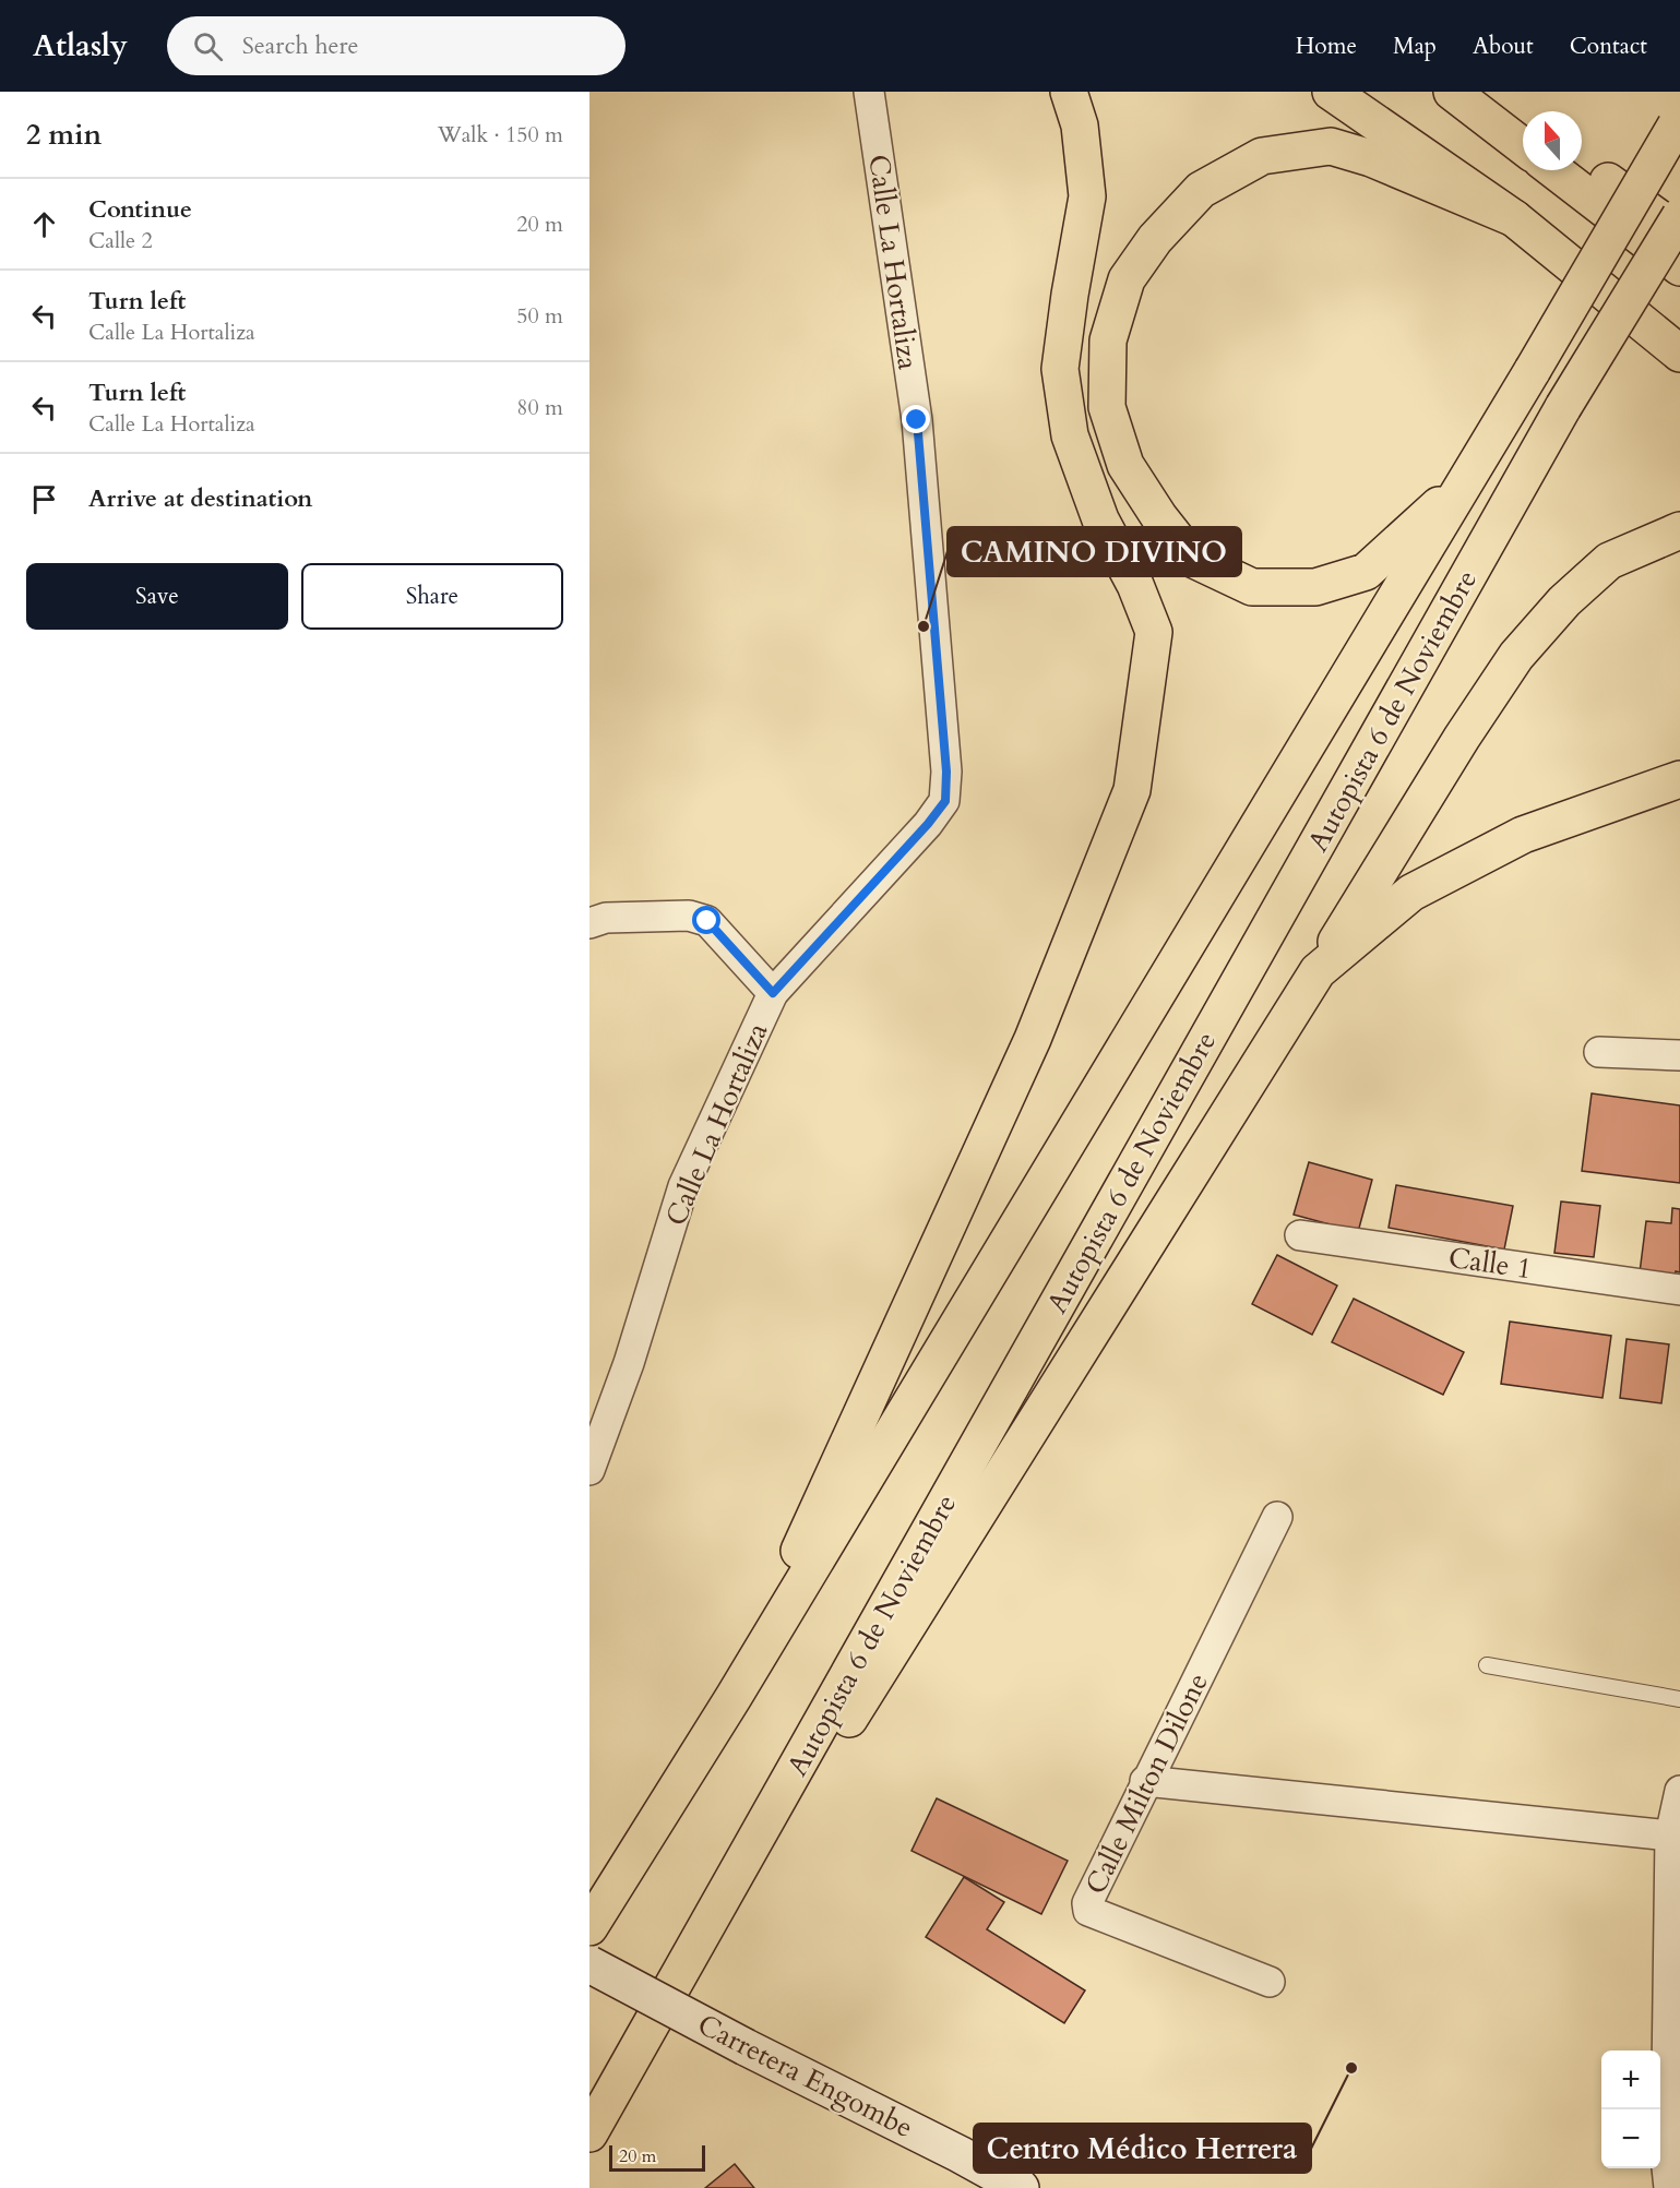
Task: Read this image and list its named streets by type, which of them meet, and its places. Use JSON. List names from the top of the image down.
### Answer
{
  "streets": {
    "main road": ["Autopista 6 de Noviembre"],
    "street": [
      "Calle La Hortaliza",
      "Calle 1",
      "Calle Milton Dilone",
      "Carretera Engombe"
    ]
  },
  "places": ["CAMINO DIVINO", "Centro Médico Herrera"],
  "scale_bar": "20 m",
  "north": "top",
  "page": {
    "header": "Atlasly",
    "search": "Search here",
    "nav": [
      "Home",
      "Map",
      "About",
      "Contact"
    ],
    "heading": ["2 min", "Walk · 150 m"],
    "list": [
      ["Continue", "Calle 2", "20 m"],
      ["Turn left", "Calle La Hortaliza", "50 m"],
      ["Turn left", "Calle La Hortaliza", "80 m"],
      "Arrive at destination"
    ],
    "buttons": ["Save", "Share"],
    "map_buttons": ["+", "−"],
    "scale": "20 m"
  }
}
